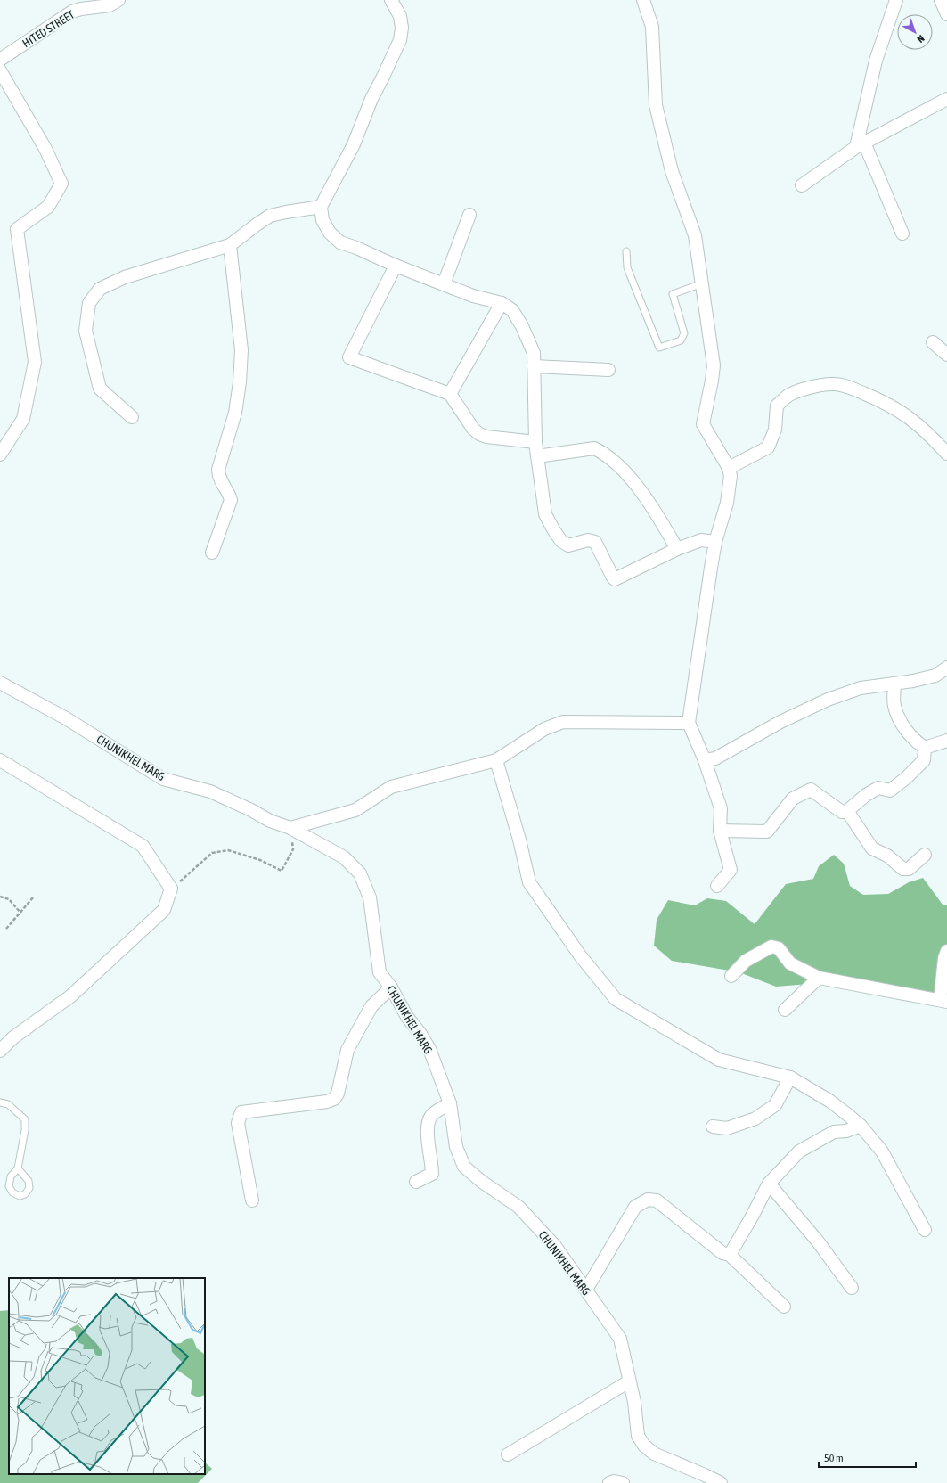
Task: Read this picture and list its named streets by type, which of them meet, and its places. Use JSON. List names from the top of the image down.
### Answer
{
  "streets": {
    "street": ["HITED STREET", "CHUNIKHEL MARG"]
  },
  "scale_bar": "50 m",
  "north": "bottom right"
}
